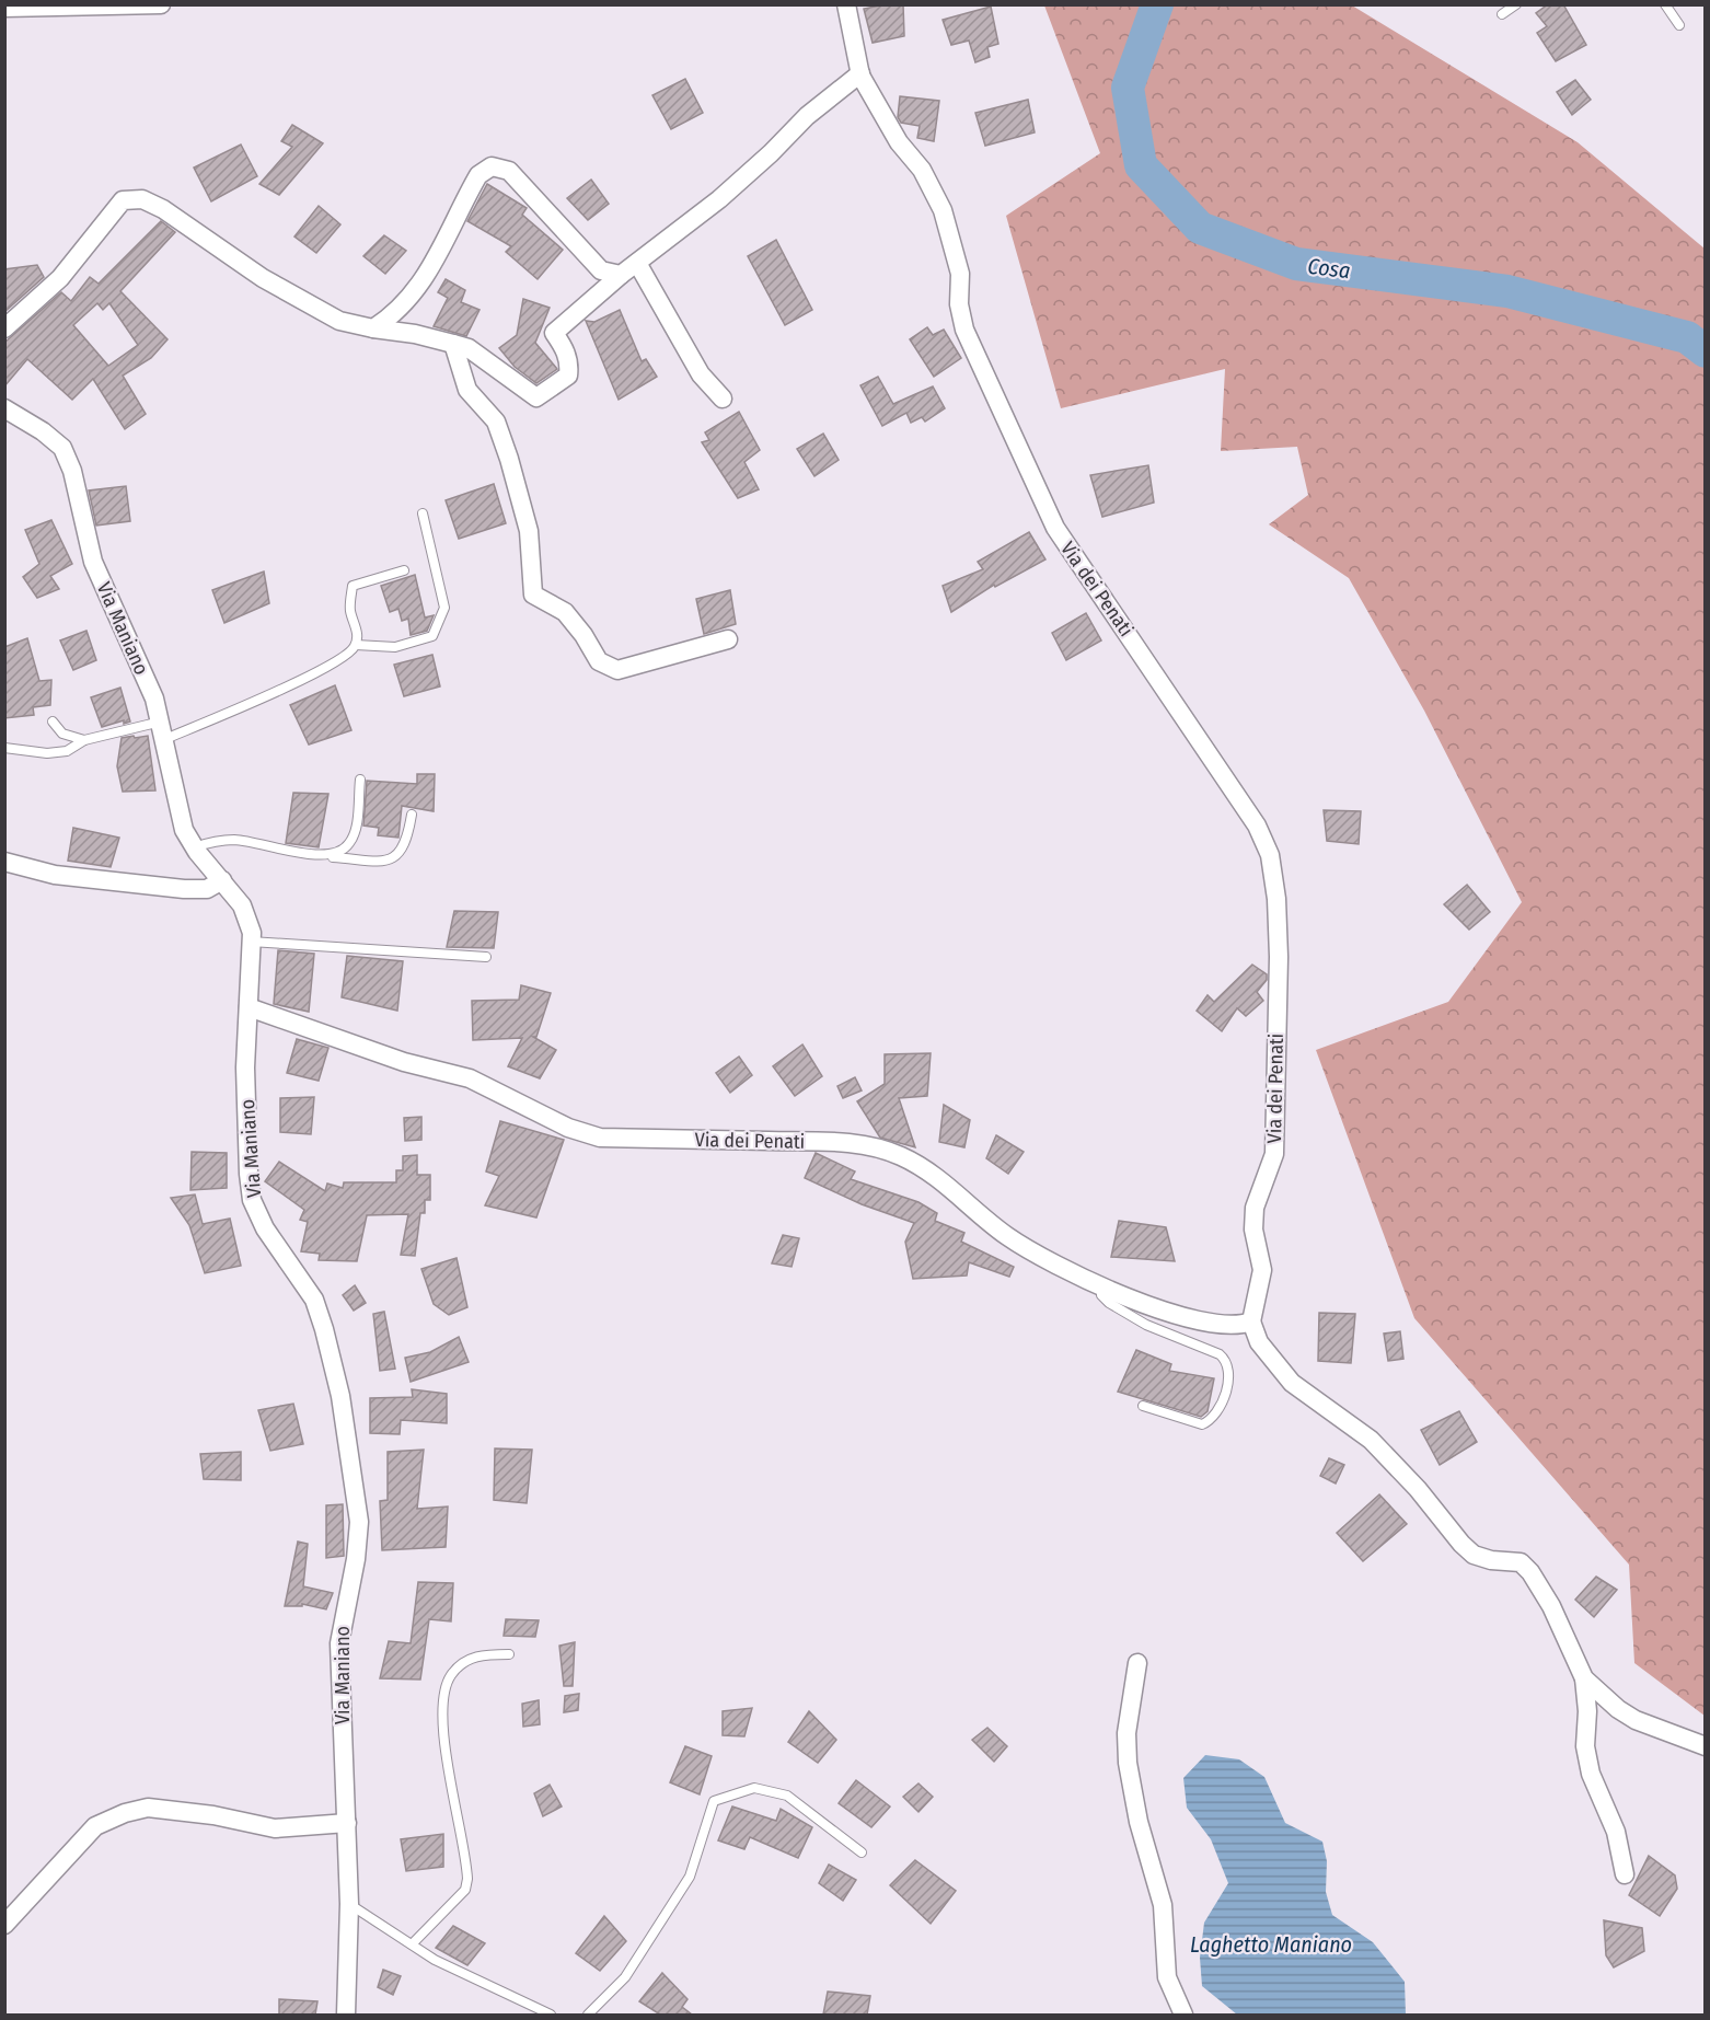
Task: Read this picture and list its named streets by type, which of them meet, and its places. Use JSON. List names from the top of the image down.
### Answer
{
  "streets": {
    "street": ["Via dei Penati", "Via Maniano"]
  },
  "crossings": [
    ["Via dei Penati", "Via Maniano"]
  ],
  "water": ["Cosa", "Laghetto Maniano"]
}
